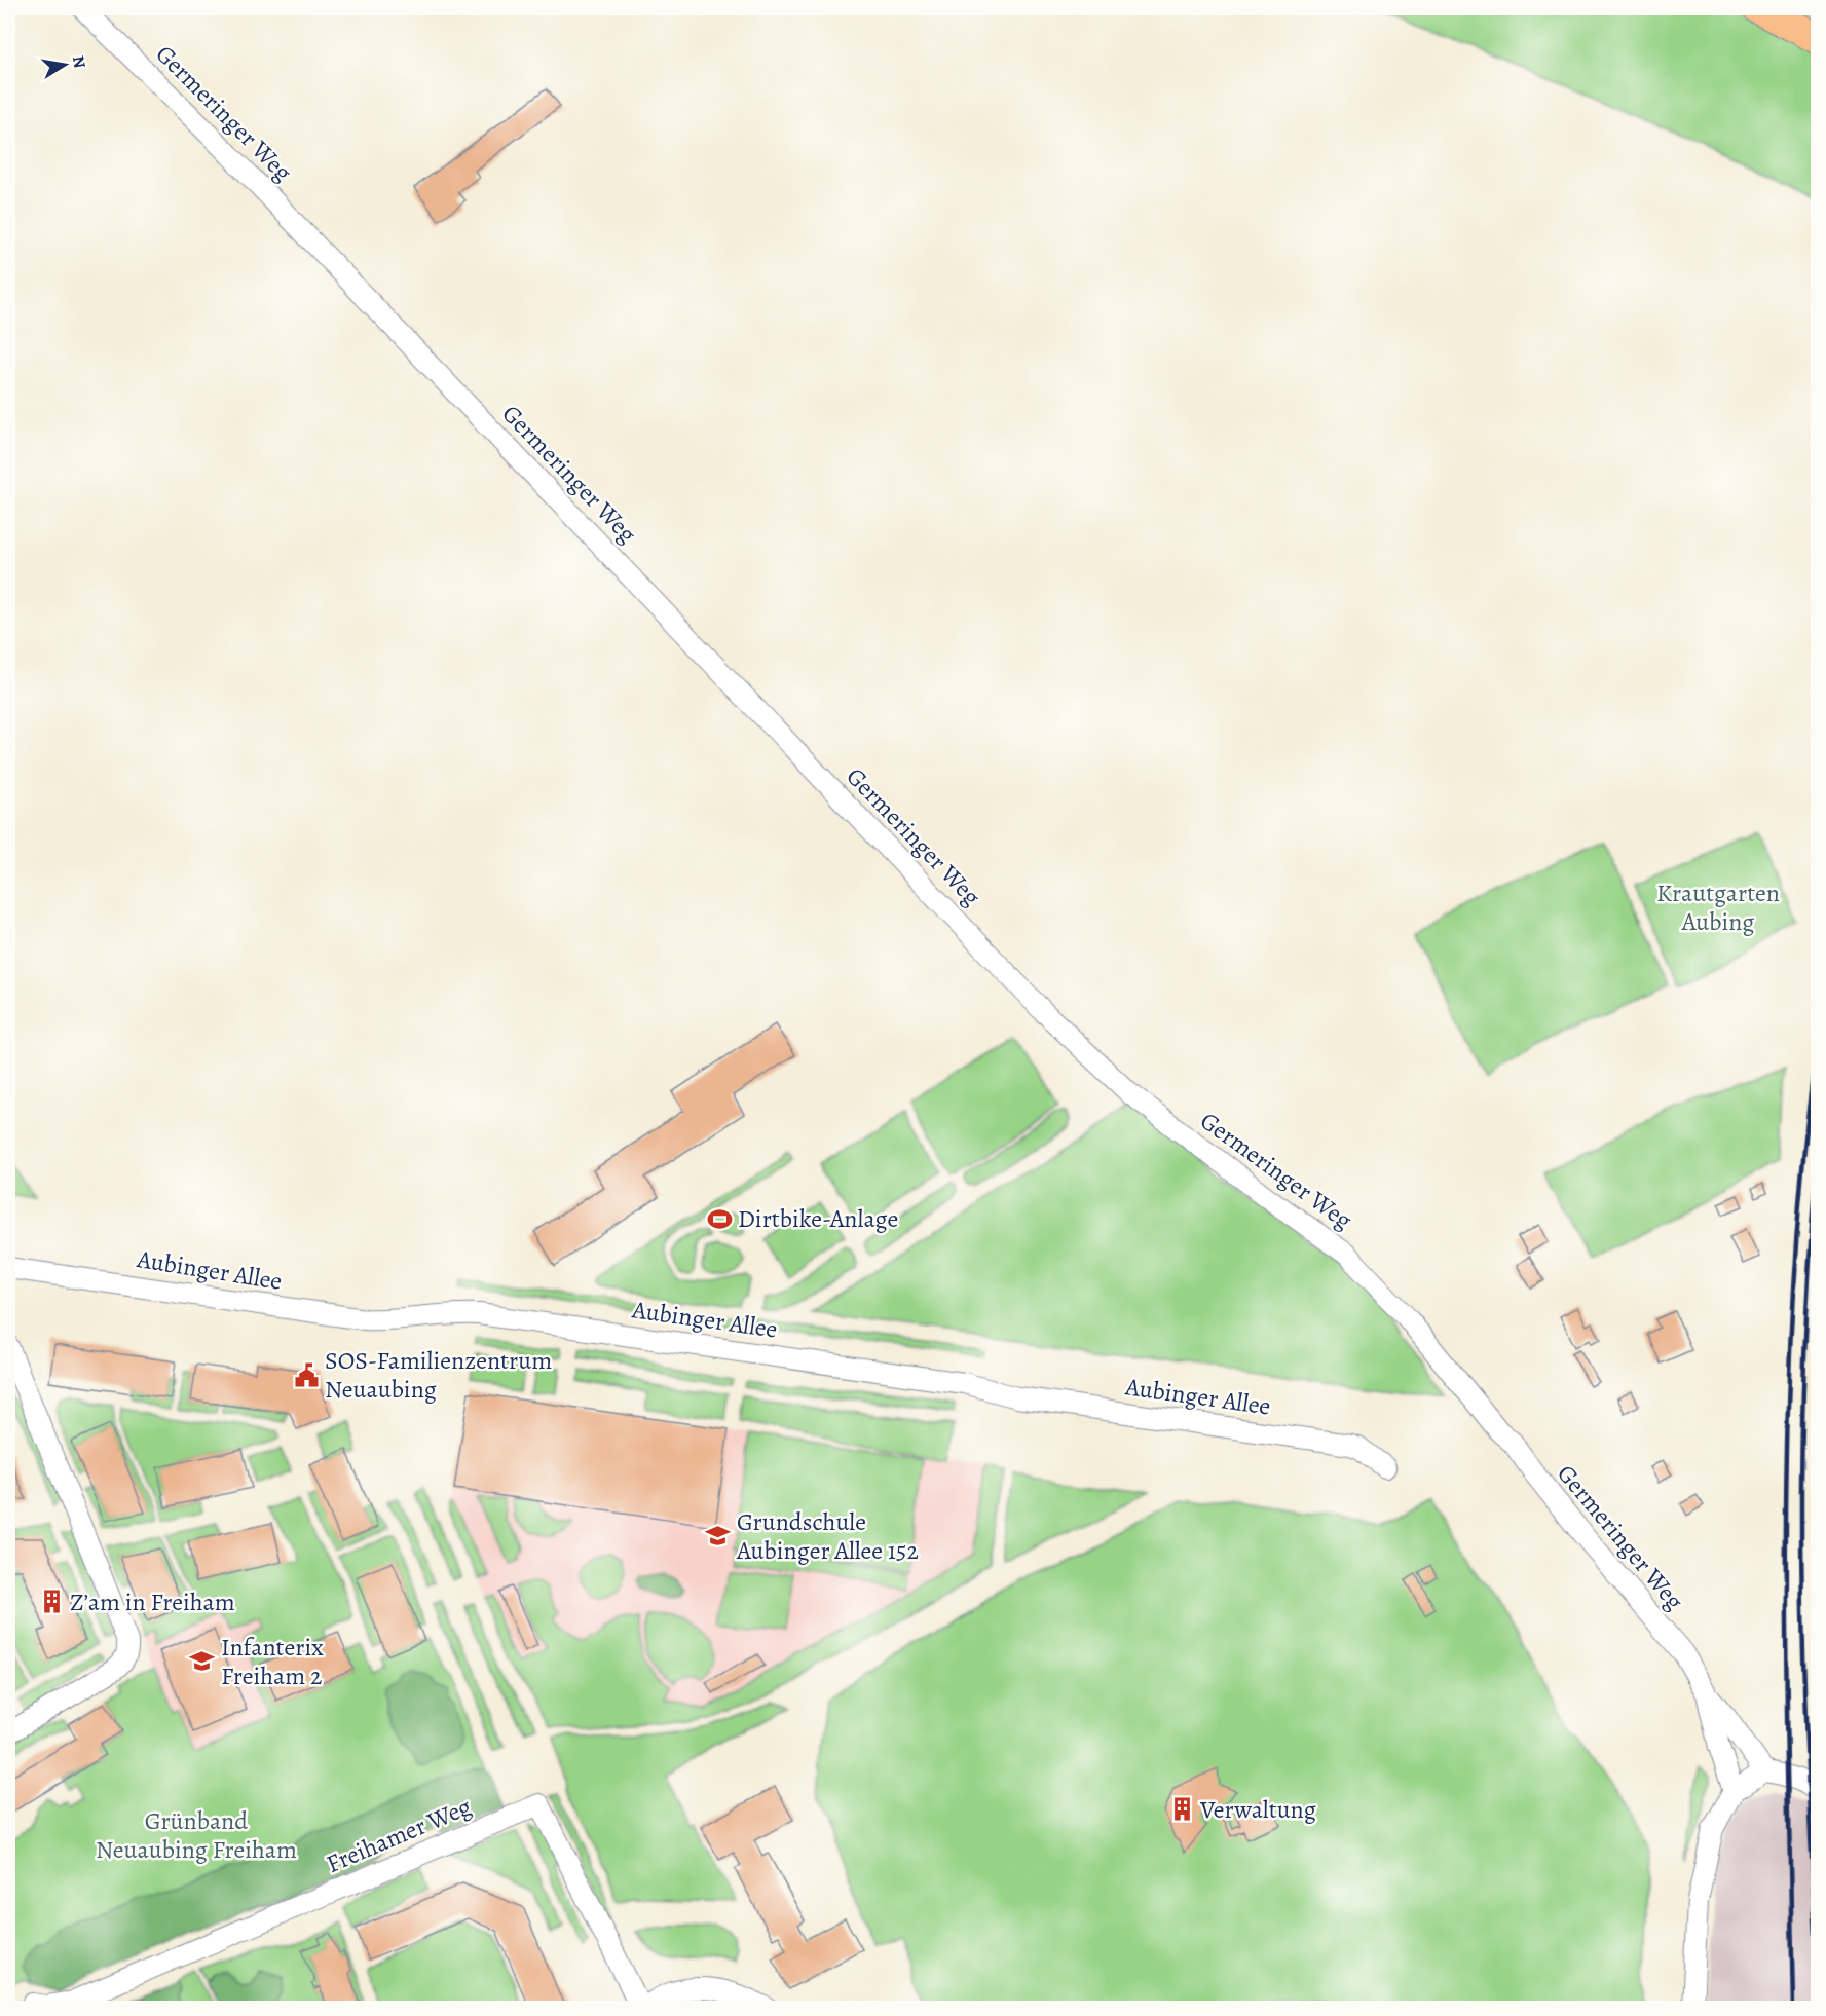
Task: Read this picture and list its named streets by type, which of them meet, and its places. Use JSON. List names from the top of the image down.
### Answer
{
  "streets": {
    "street": ["Germeringer Weg", "Aubinger Allee", "Freihamer Weg"]
  },
  "parks": ["Krautgarten Aubing", "Grünband Neuaubing Freiham"],
  "places": {
    "sports": ["Dirtbike-Anlage"],
    "public building": ["SOS-Familienzentrum Neuaubing"],
    "school or university": ["Grundschule Aubinger Allee 152", "Infanterix Freiham 2"],
    "building": ["Z’am in Freiham", "Verwaltung"]
  },
  "north": "right"
}
